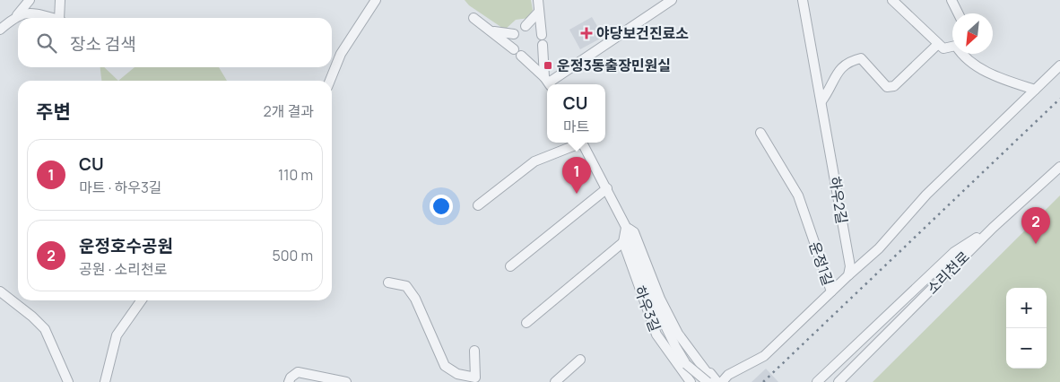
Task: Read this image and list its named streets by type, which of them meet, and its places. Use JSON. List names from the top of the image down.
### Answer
{
  "streets": {
    "street": [
      "하우2길",
      "운정1길",
      "소리천로",
      "하우3길"
    ]
  },
  "places": {
    "health": ["야당보건진료소"],
    "transit": ["운정3동출장민원실"]
  },
  "north": "bottom left",
  "page": {
    "search": "장소 검색",
    "heading": ["주변", "2개 결과"],
    "popup": ["CU", "마트"],
    "list": [
      {
        "mark": "1",
        "name": "CU",
        "note": "마트 · 하우3길",
        "value": "110 m"
      },
      {
        "mark": "2",
        "name": "운정호수공원",
        "note": "공원 · 소리천로",
        "value": "500 m"
      }
    ],
    "pins": ["1", "2"],
    "map_buttons": ["+", "−"]
  }
}
